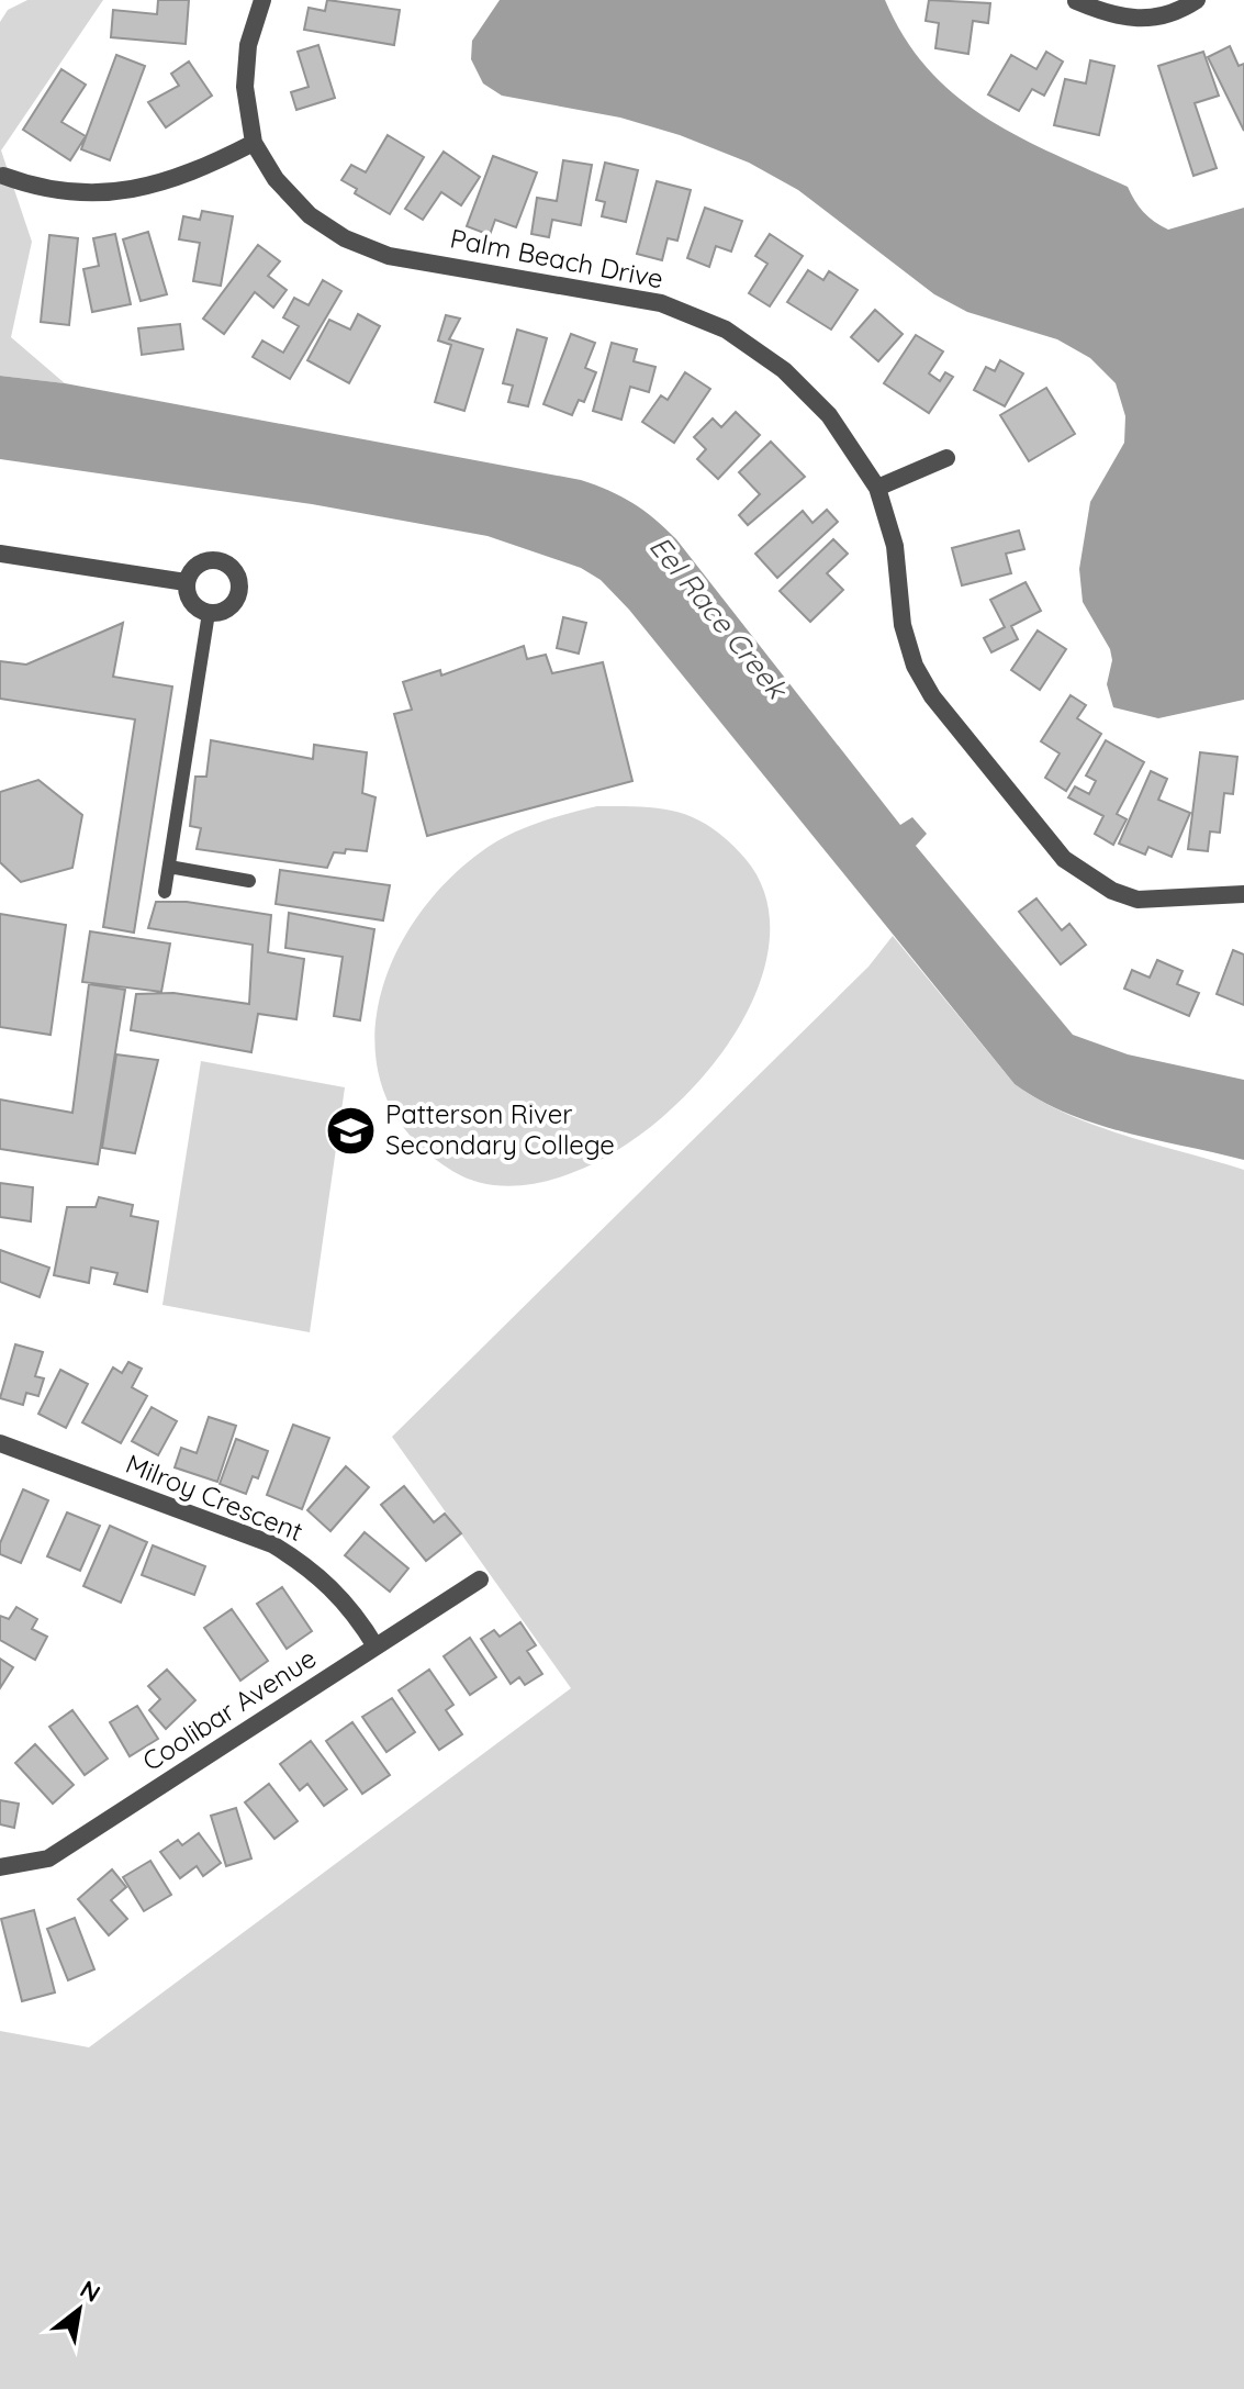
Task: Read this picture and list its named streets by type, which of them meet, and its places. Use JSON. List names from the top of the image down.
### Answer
{
  "streets": {
    "street": ["Palm Beach Drive", "Milroy Crescent", "Coolibar Avenue"]
  },
  "crossings": [
    ["Milroy Crescent", "Coolibar Avenue"]
  ],
  "water": ["Eel Race Creek"],
  "places": {
    "school or university": ["Patterson River Secondary College"]
  },
  "north": "top right"
}
